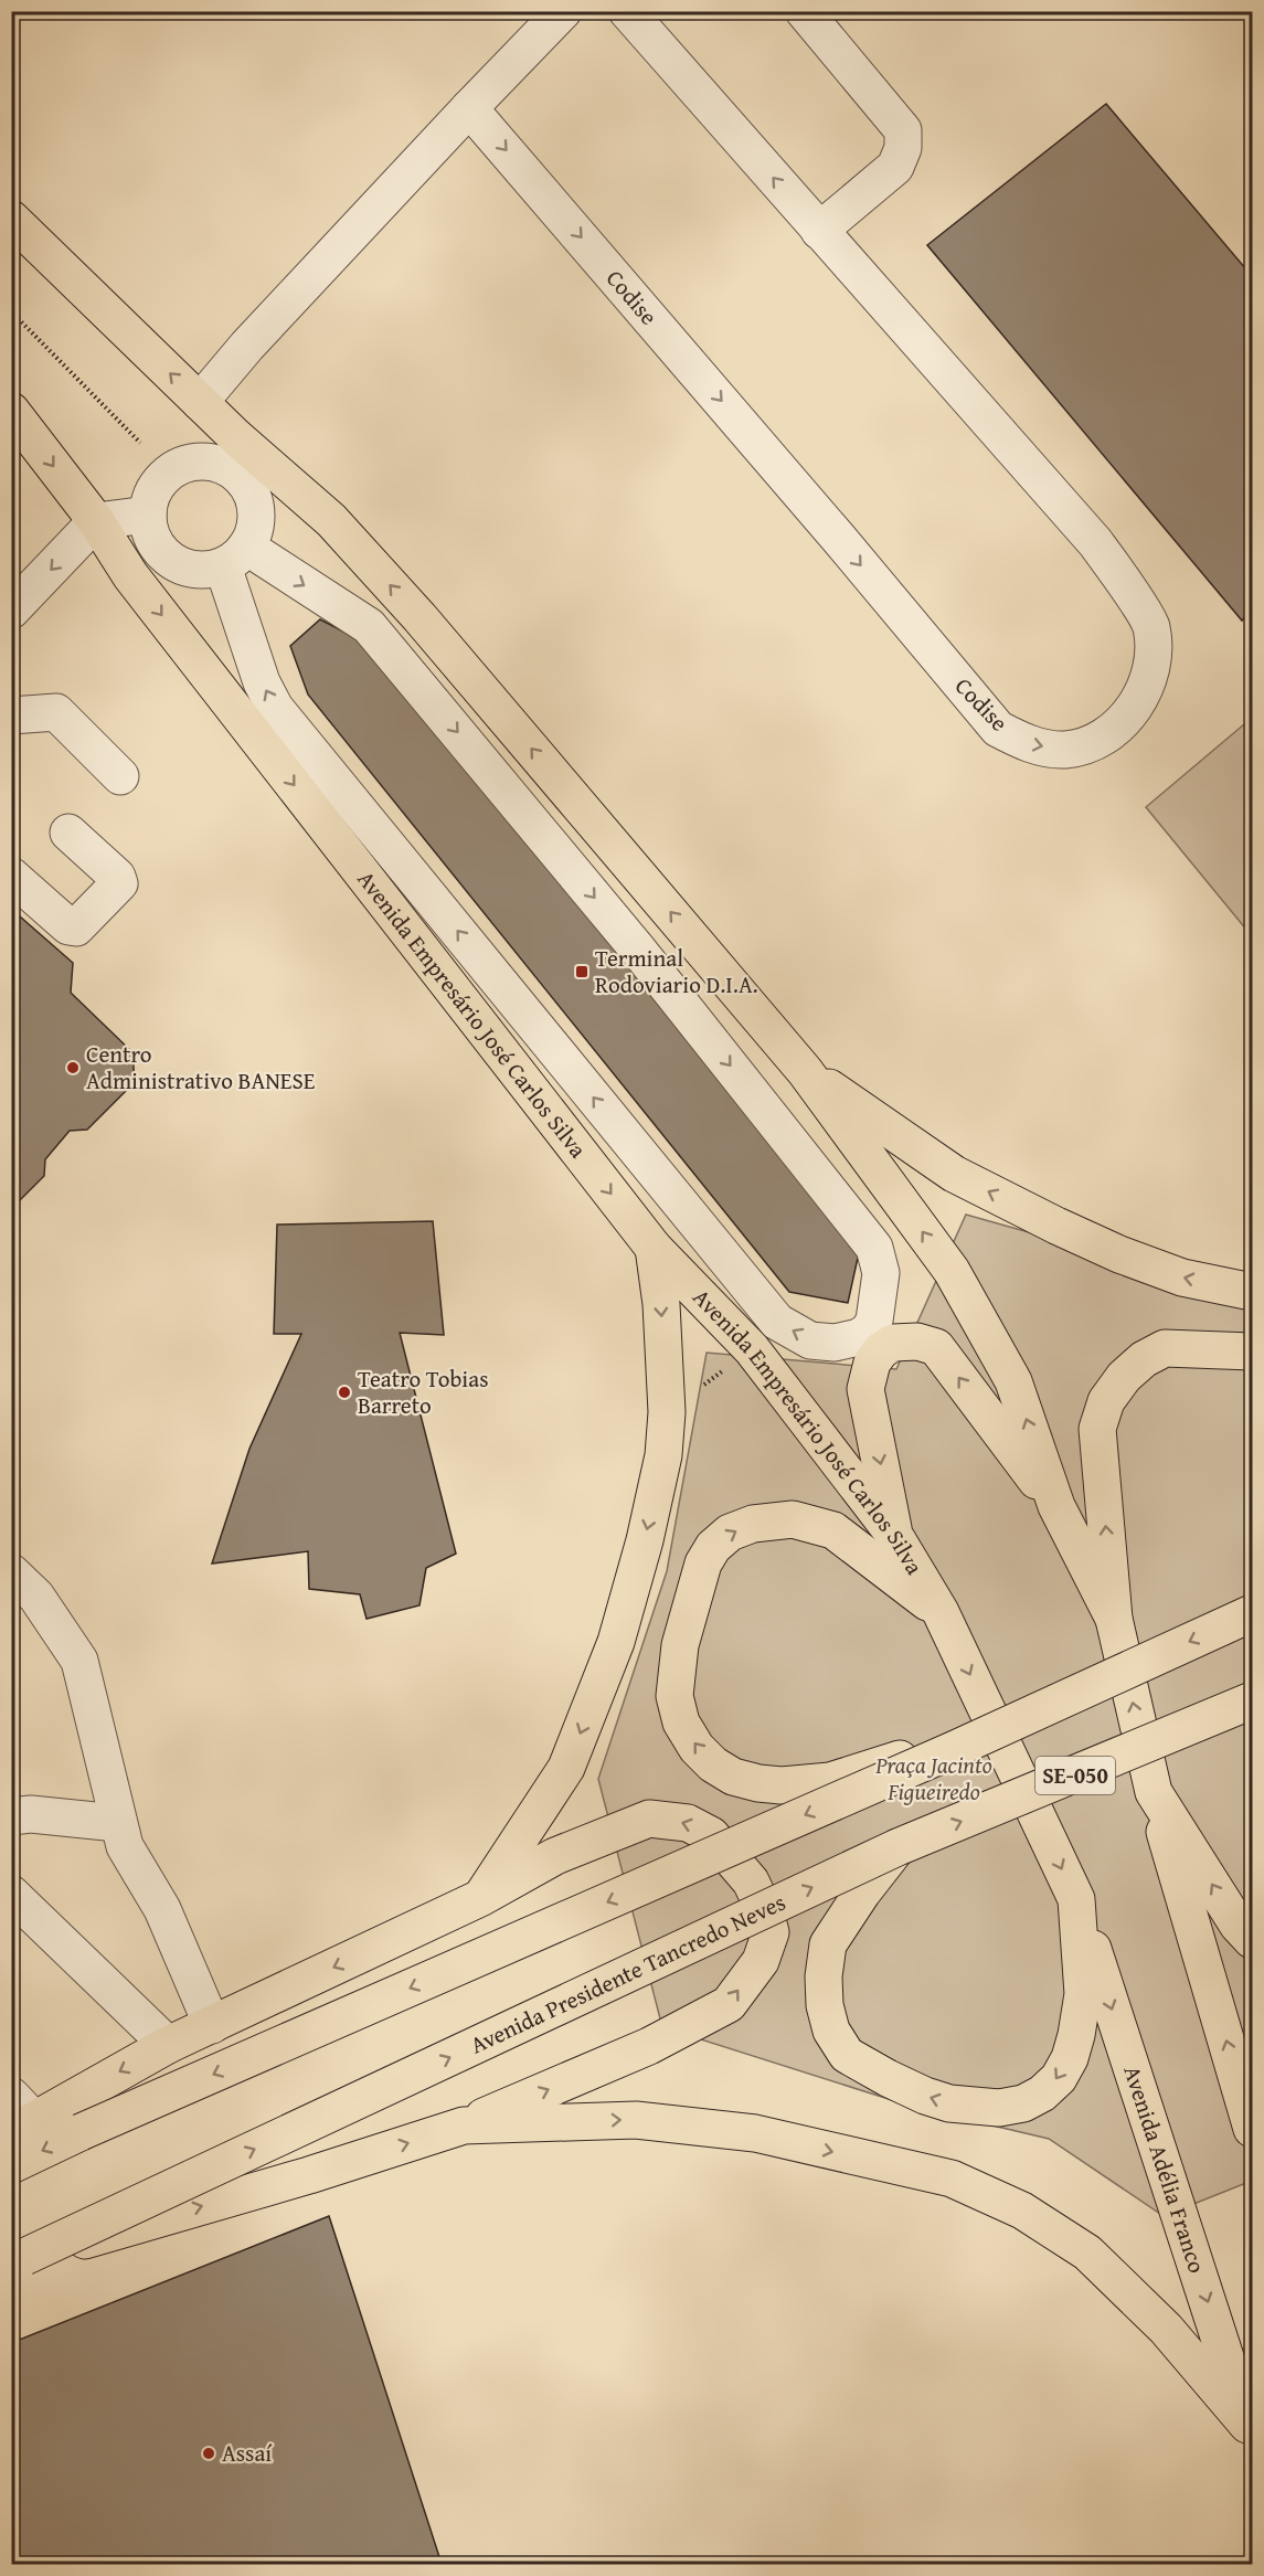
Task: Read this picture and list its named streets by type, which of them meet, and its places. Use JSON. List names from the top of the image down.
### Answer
{
  "streets": {
    "main road": [
      "Avenida Empresário José Carlos Silva",
      "SE-050",
      "Avenida Presidente Tancredo Neves",
      "Avenida Adélia Franco"
    ],
    "street": ["Codise"]
  },
  "crossings": [
    ["Avenida Empresário José Carlos Silva", "Avenida Adélia Franco"]
  ],
  "parks": ["Praça Jacinto Figueiredo"],
  "places": {
    "transit": ["Terminal Rodoviario D.I.A."],
    "other": ["Centro Administrativo BANESE", "Teatro Tobias Barreto", "Assaí"]
  }
}
